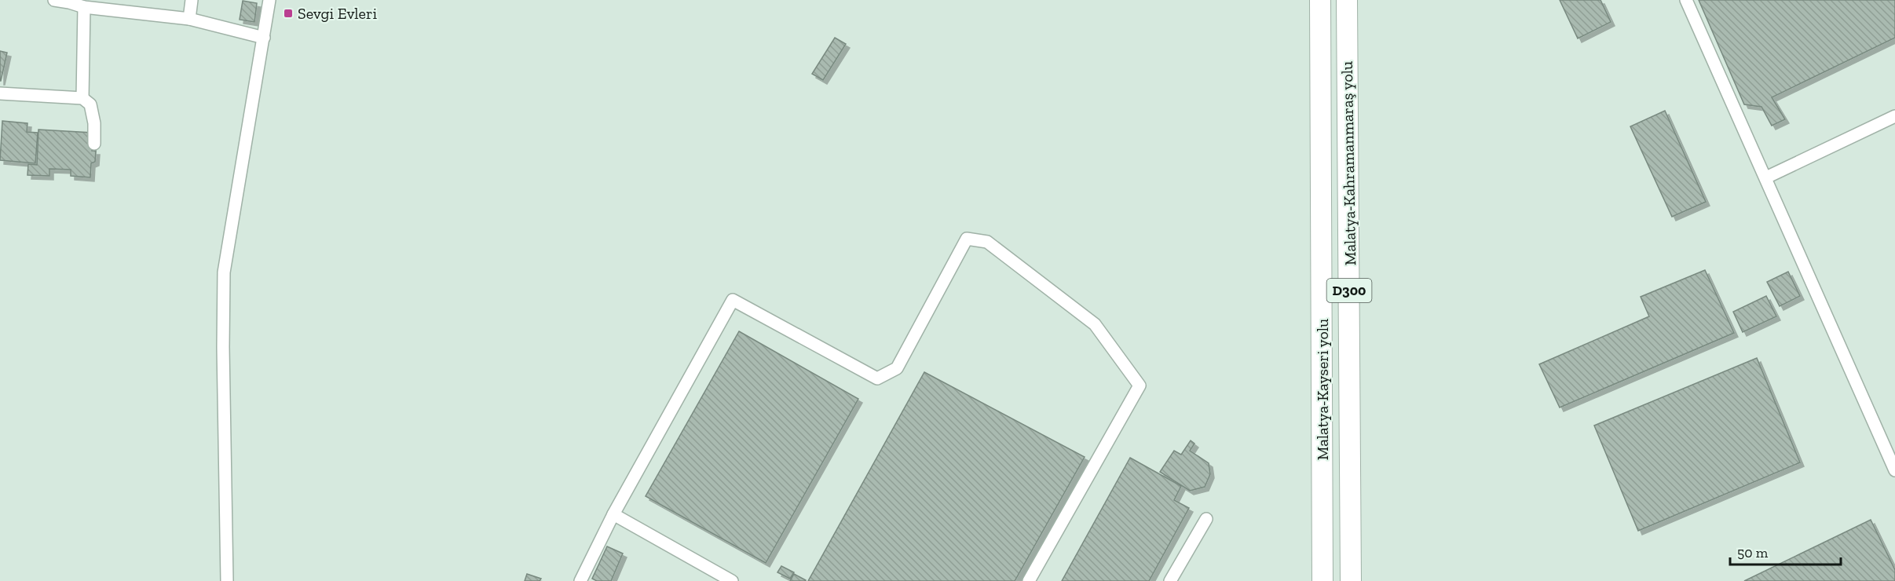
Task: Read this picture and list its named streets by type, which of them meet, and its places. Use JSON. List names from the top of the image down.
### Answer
{
  "streets": {
    "highway": ["Malatya-Kahramanmaraş yolu", "D300", "Malatya-Kayseri yolu"]
  },
  "places": {
    "transit": ["Sevgi Evleri"]
  },
  "scale_bar": "50 m"
}
